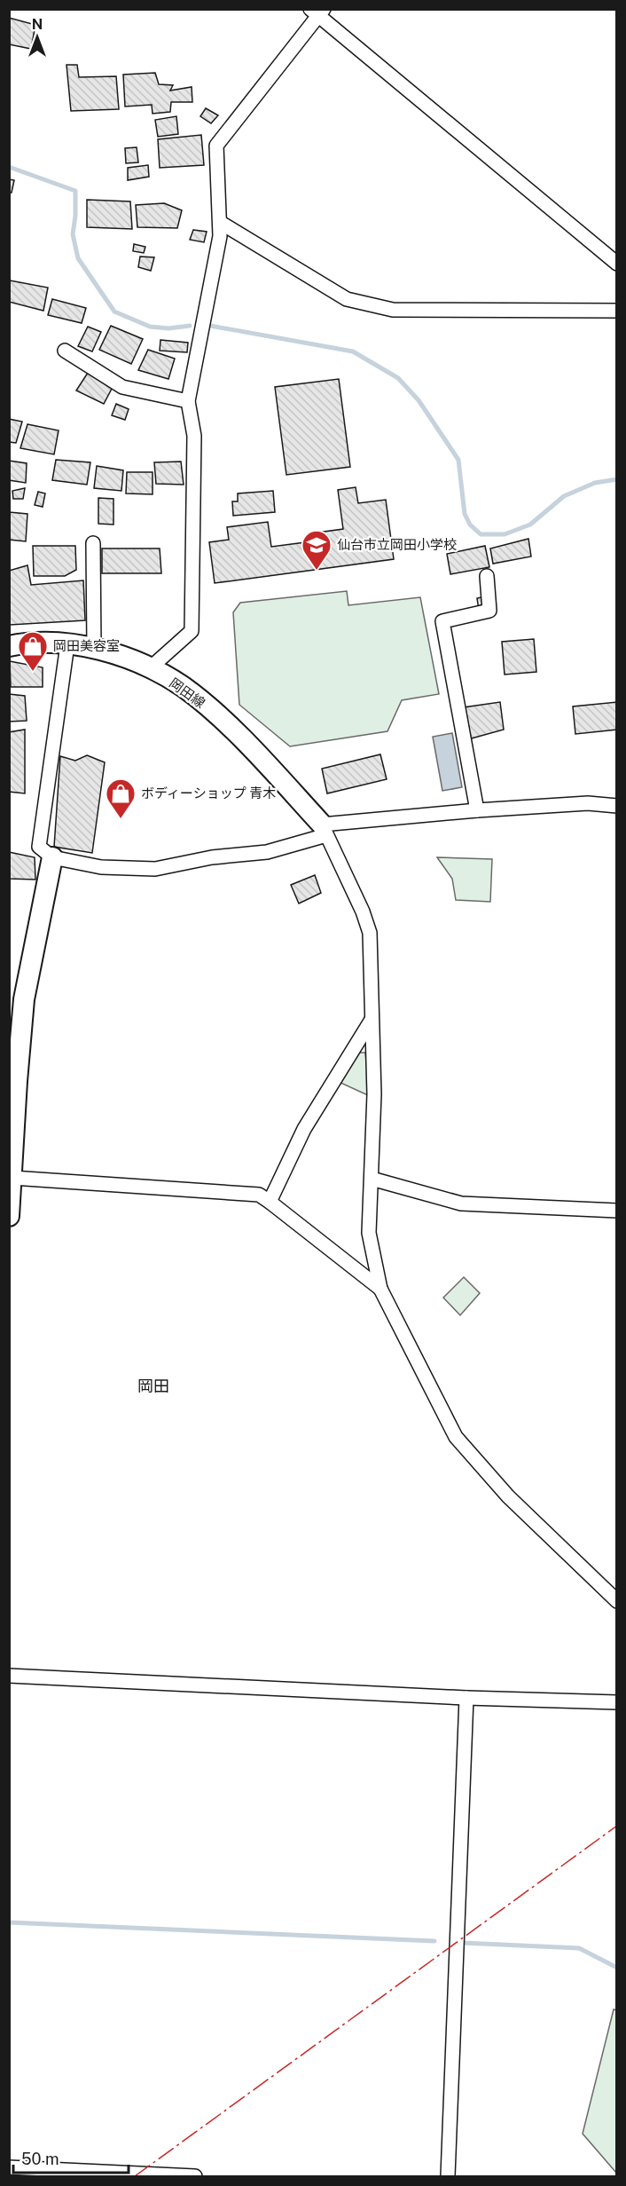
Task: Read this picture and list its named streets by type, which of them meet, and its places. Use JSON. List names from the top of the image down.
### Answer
{
  "streets": {
    "street": ["岡田線"]
  },
  "districts": ["岡田"],
  "places": {
    "school or university": ["仙台市立岡田小学校"],
    "shop": ["岡田美容室", "ボディーショップ 青木"]
  },
  "scale_bar": "50 m",
  "north": "top"
}
